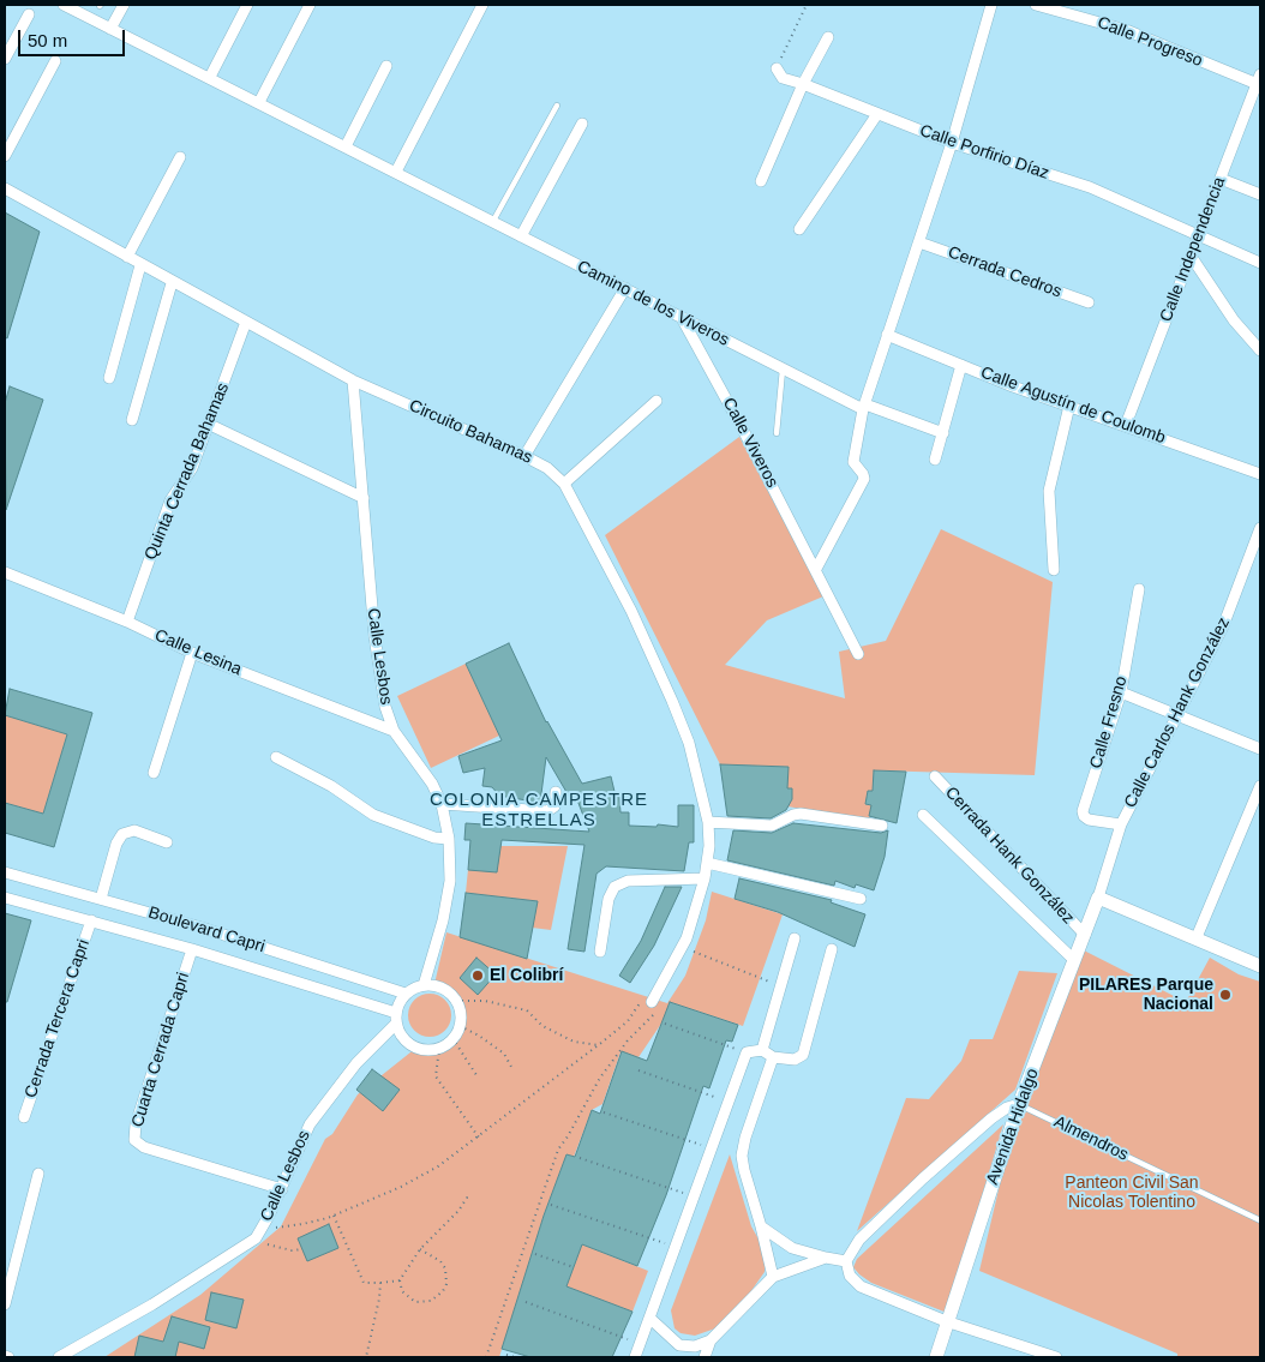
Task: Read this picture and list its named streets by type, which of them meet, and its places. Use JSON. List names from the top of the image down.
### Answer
{
  "streets": {
    "street": [
      "Calle Progreso",
      "Calle Porfirio Díaz",
      "Calle Independencia",
      "Cerrada Cedros",
      "Camino de los Viveros",
      "Calle Agustín de Coulomb",
      "Circuito Bahamas",
      "Calle Viveros",
      "Quinta Cerrada Bahamas",
      "Calle Lesina",
      "Calle Lesbos",
      "Calle Carlos Hank González",
      "Calle Fresno",
      "Cerrada Hank González",
      "Boulevard Capri",
      "Cerrada Tercera Capri",
      "Cuarta Cerrada Capri",
      "Avenida Hidalgo"
    ],
    "lane": ["Almendros"]
  },
  "crossings": [
    ["Calle Progreso", "Calle Independencia"],
    ["Calle Porfirio Díaz", "Calle Independencia"],
    ["Calle Independencia", "Calle Agustín de Coulomb"],
    ["Camino de los Viveros", "Calle Viveros"],
    ["Circuito Bahamas", "Quinta Cerrada Bahamas"],
    ["Circuito Bahamas", "Calle Lesbos"],
    ["Quinta Cerrada Bahamas", "Calle Lesina"],
    ["Calle Lesina", "Calle Lesbos"],
    ["Calle Lesbos", "Boulevard Capri"],
    ["Calle Lesbos", "Cuarta Cerrada Capri"],
    ["Calle Carlos Hank González", "Calle Fresno"],
    ["Calle Carlos Hank González", "Avenida Hidalgo"],
    ["Cerrada Hank González", "Avenida Hidalgo"],
    ["Boulevard Capri", "Cerrada Tercera Capri"],
    ["Boulevard Capri", "Cuarta Cerrada Capri"],
    ["Avenida Hidalgo", "Almendros"]
  ],
  "districts": ["COLONIA CAMPESTRE ESTRELLAS"],
  "parks": ["Panteon Civil San Nicolas Tolentino"],
  "places": ["El Colibrí", "PILARES Parque Nacional"],
  "scale_bar": "50 m"
}
